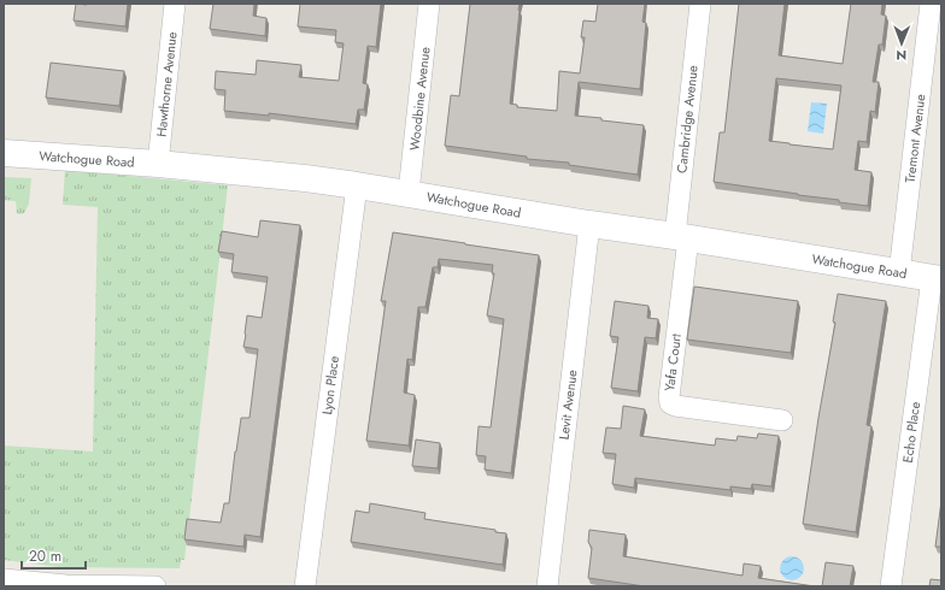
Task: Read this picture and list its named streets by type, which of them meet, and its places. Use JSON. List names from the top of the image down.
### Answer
{
  "streets": {
    "street": [
      "Hawthorne Avenue",
      "Woodbine Avenue",
      "Cambridge Avenue",
      "Tremont Avenue",
      "Watchogue Road",
      "Yafa Court",
      "Lyon Place",
      "Levit Avenue",
      "Echo Place"
    ]
  },
  "crossings": [
    ["Hawthorne Avenue", "Watchogue Road"],
    ["Woodbine Avenue", "Watchogue Road"],
    ["Cambridge Avenue", "Watchogue Road"],
    ["Cambridge Avenue", "Yafa Court"],
    ["Tremont Avenue", "Watchogue Road"],
    ["Watchogue Road", "Yafa Court"],
    ["Watchogue Road", "Lyon Place"],
    ["Watchogue Road", "Levit Avenue"],
    ["Watchogue Road", "Echo Place"]
  ],
  "scale_bar": "20 m",
  "north": "bottom"
}
